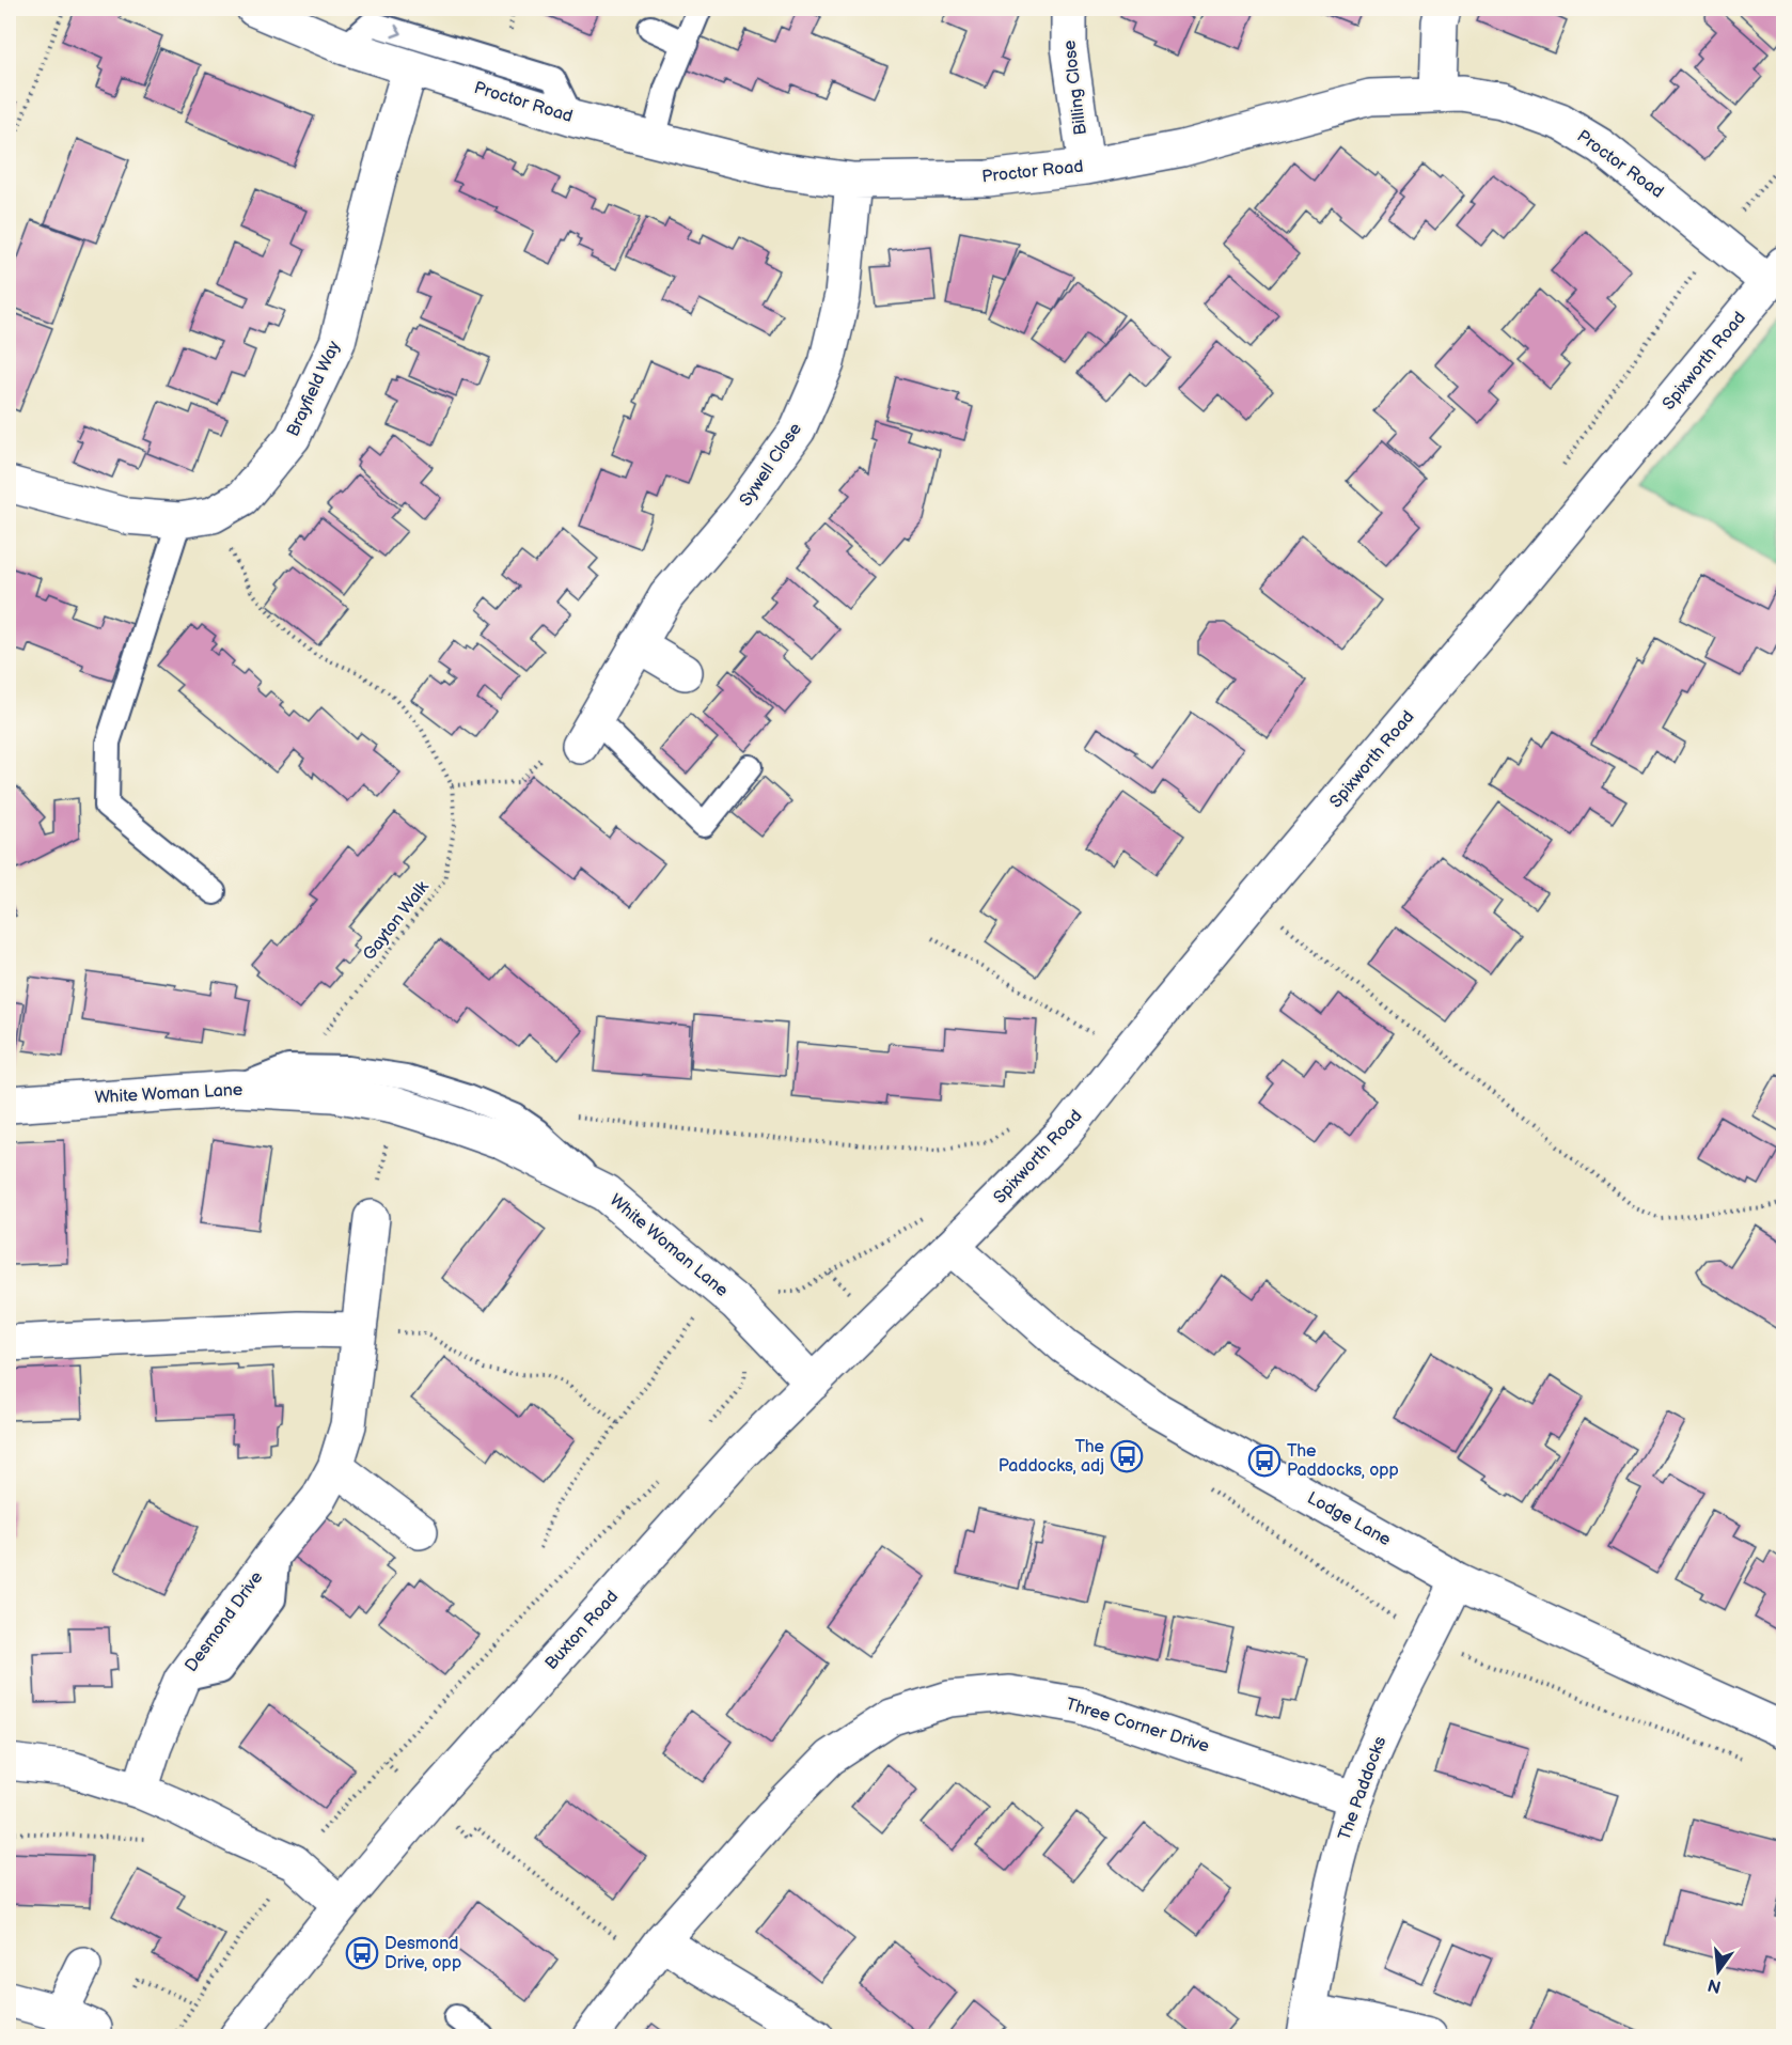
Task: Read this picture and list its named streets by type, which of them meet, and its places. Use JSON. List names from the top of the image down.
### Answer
{
  "streets": {
    "street": [
      "Billing Close",
      "Proctor Road",
      "Spixworth Road",
      "Brayfield Way",
      "Sywell Close",
      "White Woman Lane",
      "Lodge Lane",
      "Desmond Drive",
      "Buxton Road",
      "Three Corner Drive",
      "The Paddocks"
    ],
    "path": ["Gayton Walk"]
  },
  "crossings": [
    ["Billing Close", "Proctor Road"],
    ["Proctor Road", "Spixworth Road"],
    ["Proctor Road", "Brayfield Way"],
    ["Proctor Road", "Sywell Close"],
    ["Spixworth Road", "Lodge Lane"],
    ["Spixworth Road", "Buxton Road"],
    ["Brayfield Way", "Gayton Walk"],
    ["White Woman Lane", "Buxton Road"],
    ["Lodge Lane", "Buxton Road"],
    ["Lodge Lane", "The Paddocks"],
    ["Three Corner Drive", "The Paddocks"]
  ],
  "places": {
    "bus stop": ["The Paddocks, adj", "The Paddocks, opp", "Desmond Drive, opp"]
  },
  "north": "bottom"
}
